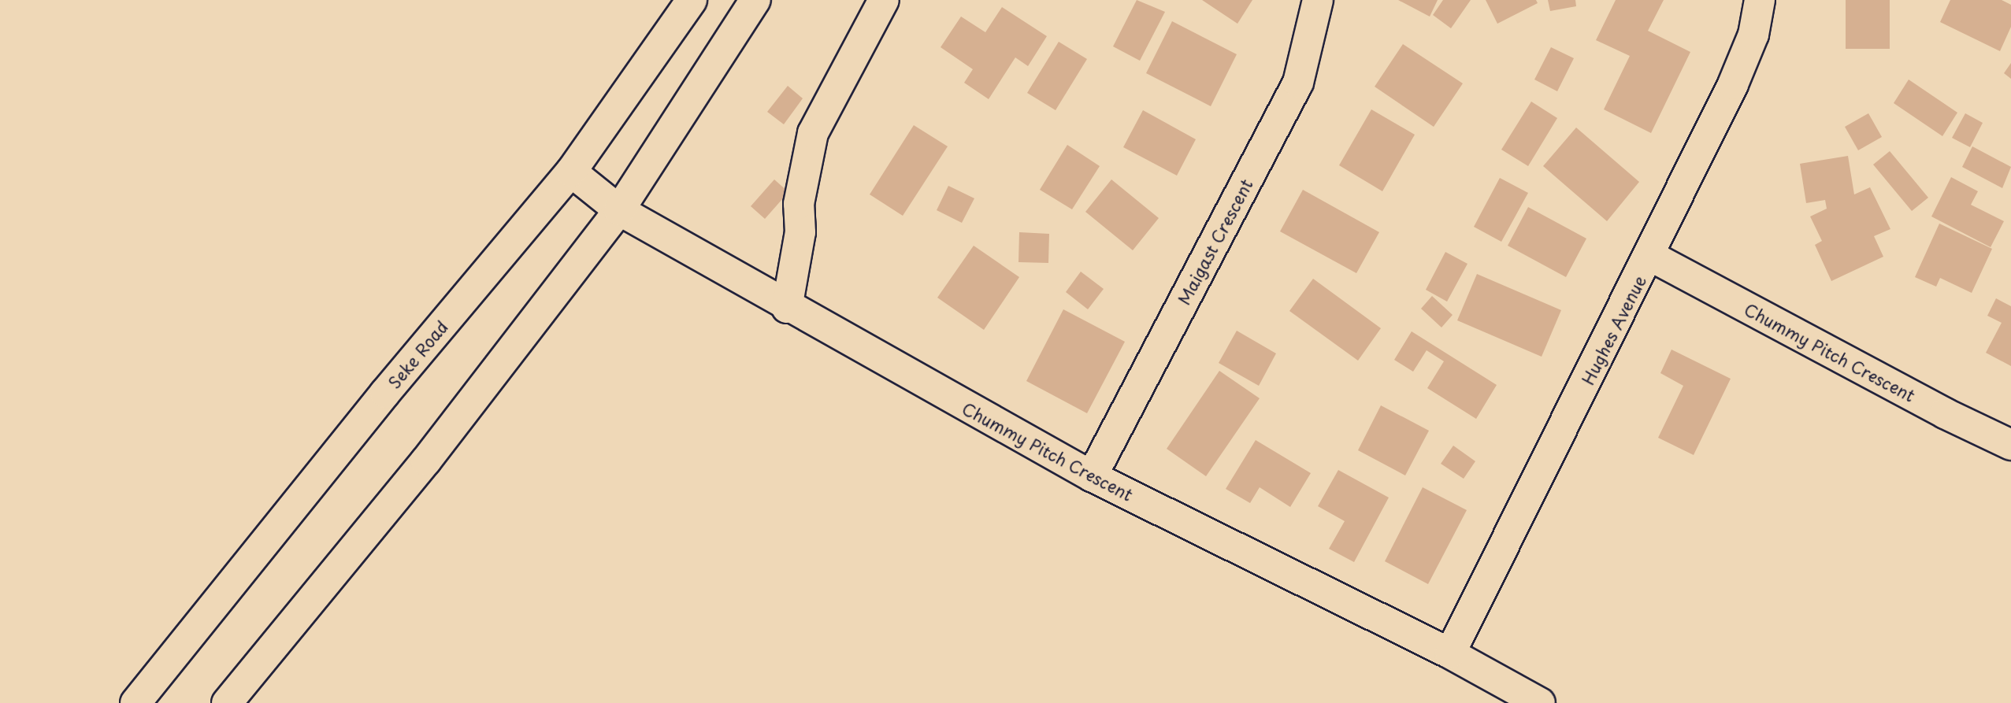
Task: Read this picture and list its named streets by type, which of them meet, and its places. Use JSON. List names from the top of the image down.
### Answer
{
  "streets": {
    "street": [
      "Maigast Crescent",
      "Hughes Avenue",
      "Chummy Pitch Crescent",
      "Seke Road"
    ]
  },
  "crossings": [
    ["Maigast Crescent", "Chummy Pitch Crescent"],
    ["Hughes Avenue", "Chummy Pitch Crescent"],
    ["Chummy Pitch Crescent", "Seke Road"]
  ]
}
